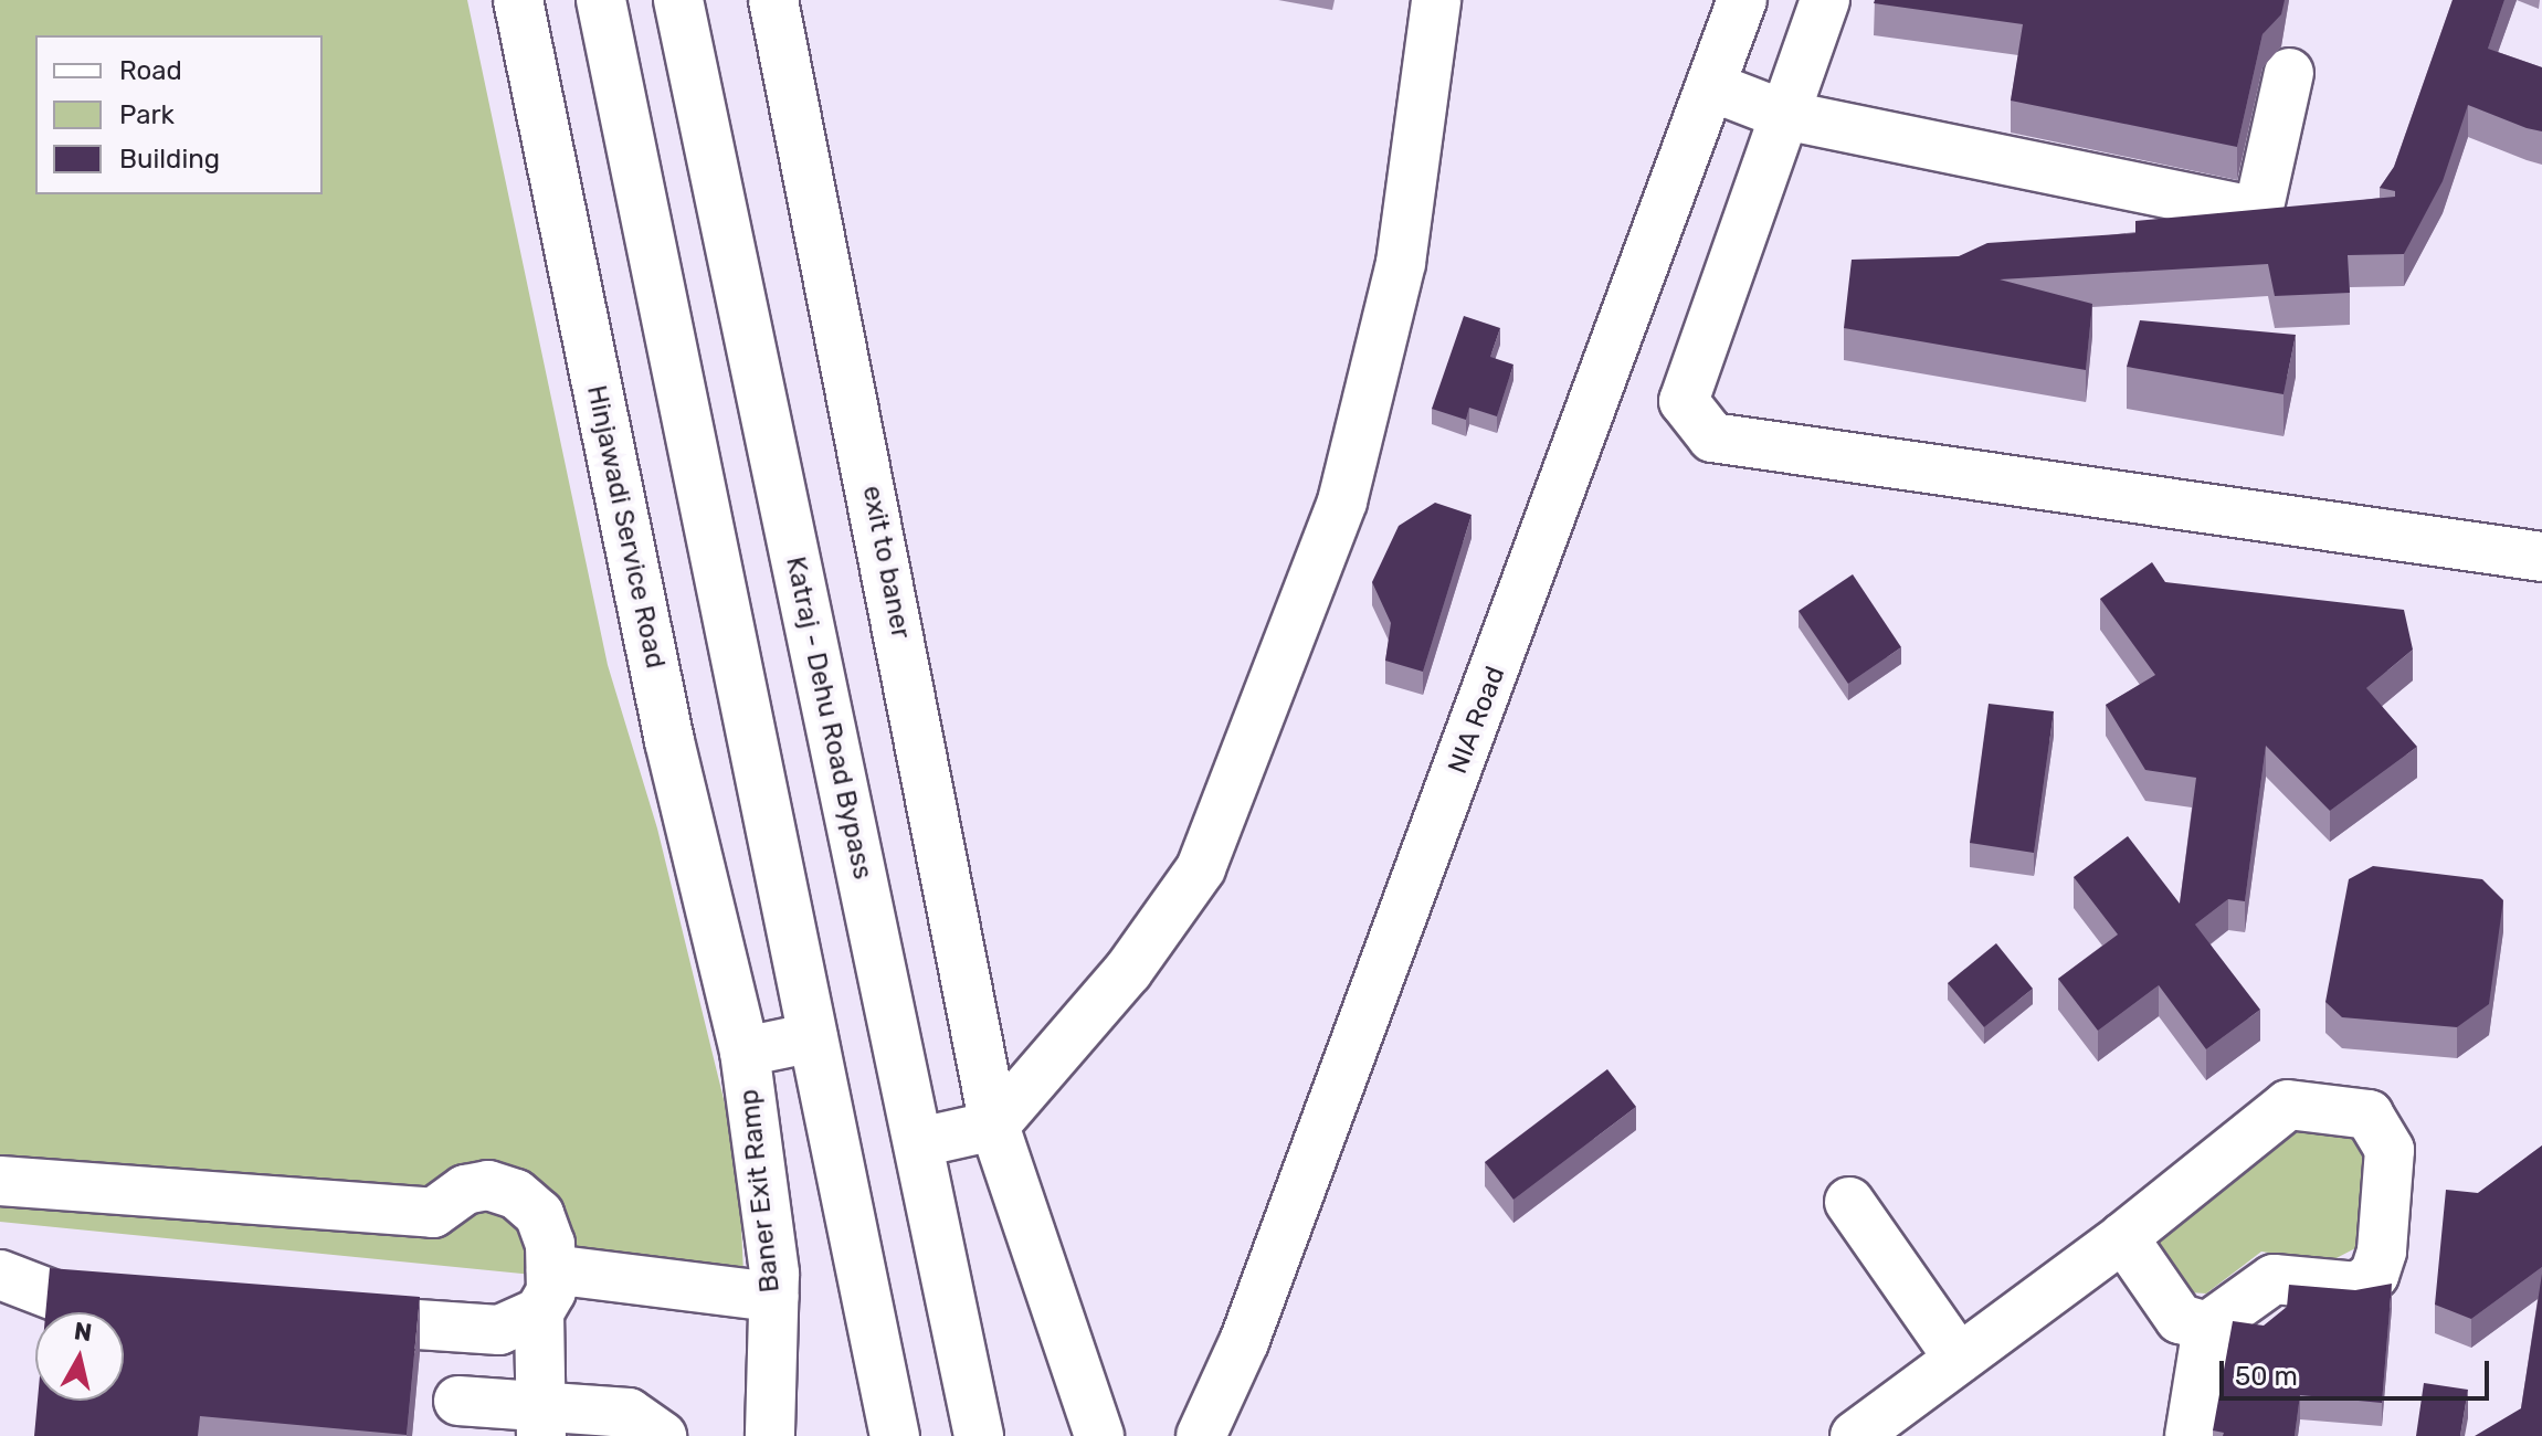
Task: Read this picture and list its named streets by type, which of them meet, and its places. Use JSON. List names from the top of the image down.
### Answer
{
  "streets": {
    "main road": [
      "Hinjawadi Service Road",
      "exit to baner",
      "Katraj - Dehu Road Bypass",
      "NIA Road",
      "Baner Exit Ramp"
    ]
  },
  "crossings": [
    ["Hinjawadi Service Road", "Baner Exit Ramp"]
  ],
  "legend": ["Road", "Park", "Building"],
  "scale_bar": "50 m",
  "north": "top"
}
